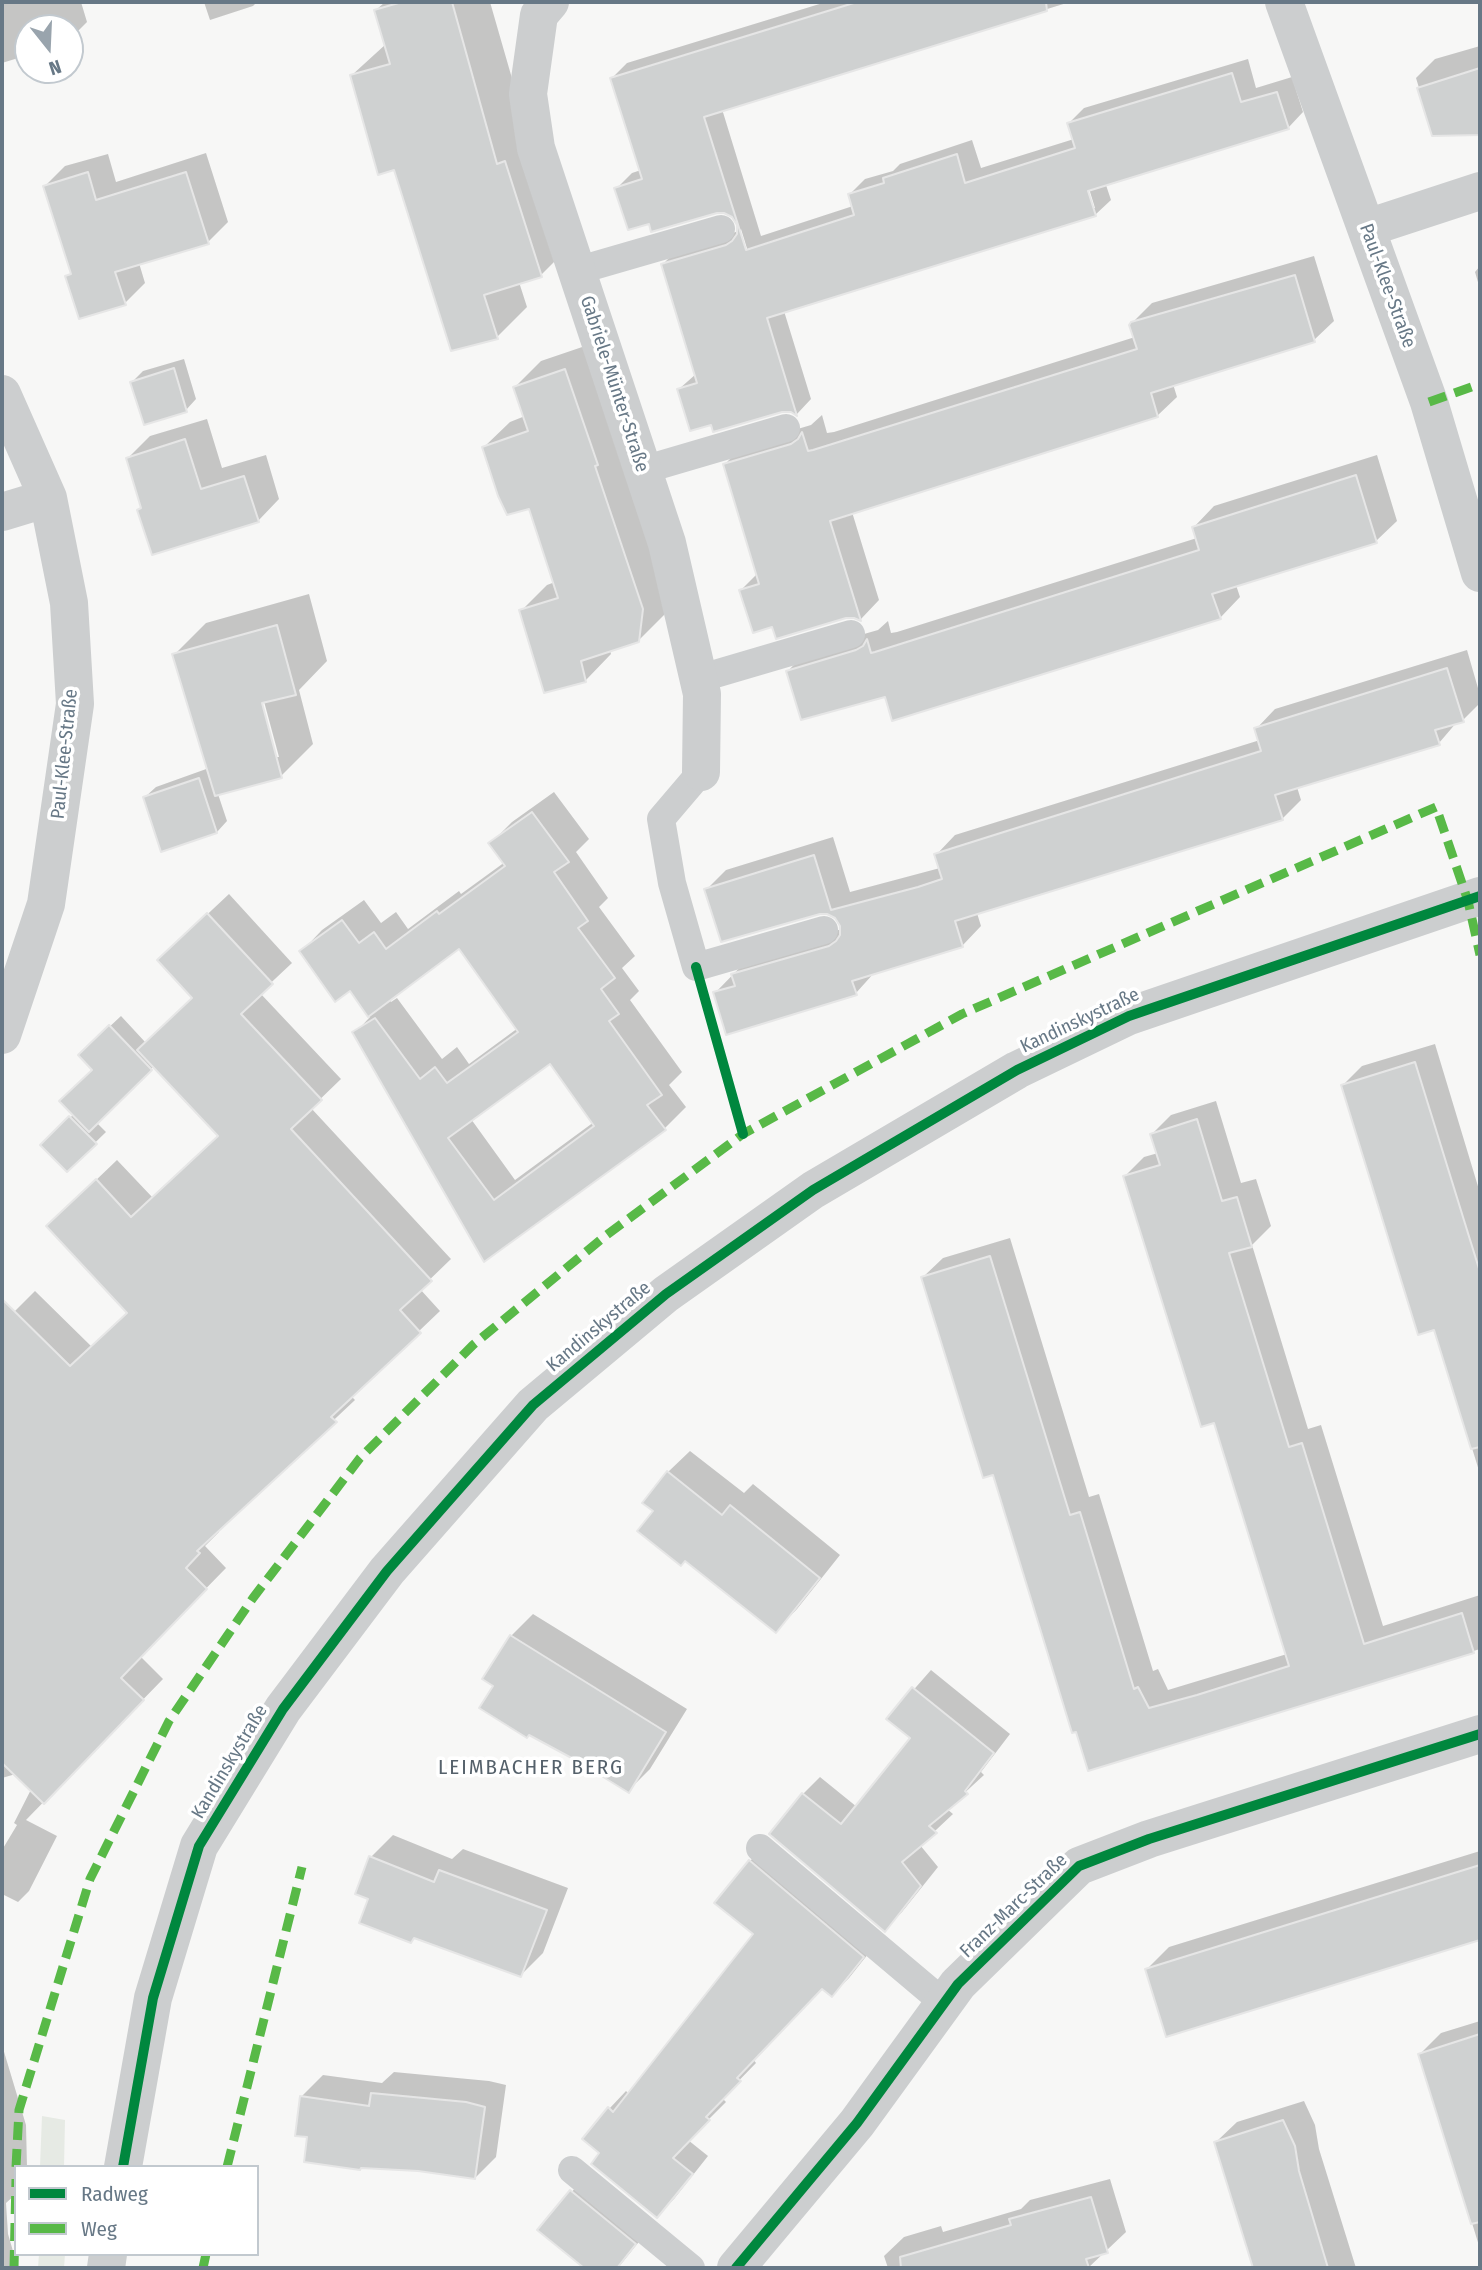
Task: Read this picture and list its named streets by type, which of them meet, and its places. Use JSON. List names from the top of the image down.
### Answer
{
  "streets": {
    "street": [
      "Paul-Klee-Straße",
      "Gabriele-Münter-Straße",
      "Kandinskystraße",
      "Franz-Marc-Straße"
    ]
  },
  "districts": ["LEIMBACHER BERG"],
  "legend": ["Radweg", "Weg"],
  "north": "bottom"
}
